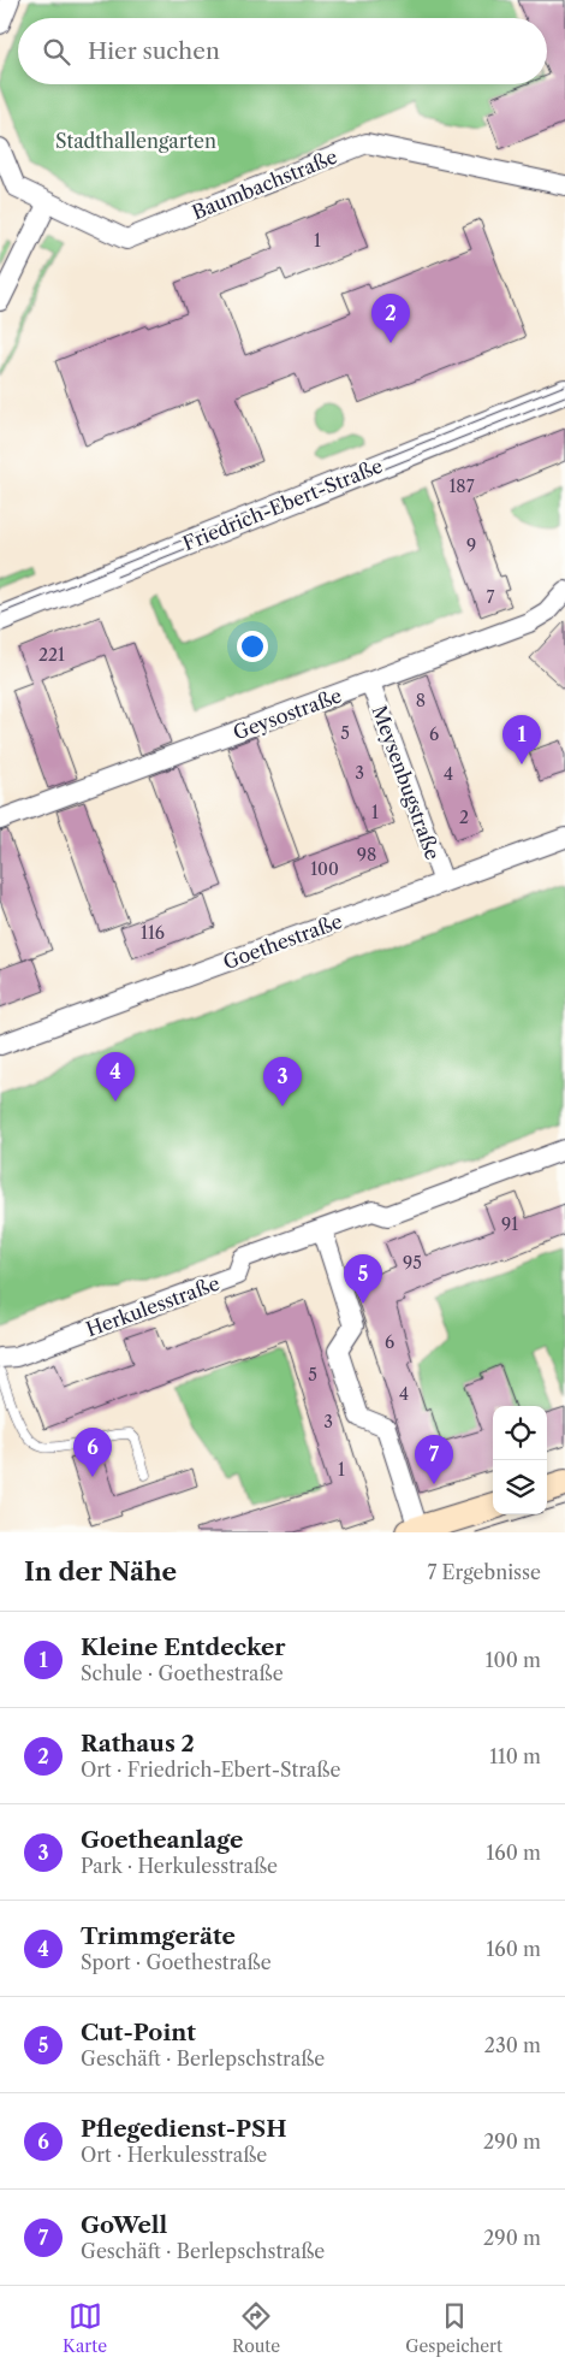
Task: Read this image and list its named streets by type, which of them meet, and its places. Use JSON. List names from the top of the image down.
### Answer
{
  "streets": {
    "street": [
      "Baumbachstraße",
      "Friedrich-Ebert-Straße",
      "Geysostraße",
      "Meysenbugstraße",
      "Goethestraße",
      "Herkulesstraße"
    ]
  },
  "crossings": [
    ["Geysostraße", "Meysenbugstraße"],
    ["Meysenbugstraße", "Goethestraße"]
  ],
  "parks": ["Stadthallengarten"],
  "house_numbers": [
    "1",
    "187",
    "9",
    "7",
    "221",
    "8",
    "5",
    "6",
    "3",
    "4",
    "1",
    "2",
    "98",
    "100",
    "116",
    "91",
    "95",
    "6",
    "5",
    "4",
    "3",
    "1"
  ],
  "page": {
    "search": "Hier suchen",
    "pins": [
      "2",
      "1",
      "4",
      "3",
      "5",
      "6",
      "7"
    ],
    "heading": ["In der Nähe", "7 Ergebnisse"],
    "list": [
      {
        "mark": "1",
        "name": "Kleine Entdecker",
        "note": "Schule · Goethestraße",
        "value": "100 m"
      },
      {
        "mark": "2",
        "name": "Rathaus 2",
        "note": "Ort · Friedrich-Ebert-Straße",
        "value": "110 m"
      },
      {
        "mark": "3",
        "name": "Goetheanlage",
        "note": "Park · Herkulesstraße",
        "value": "160 m"
      },
      {
        "mark": "4",
        "name": "Trimmgeräte",
        "note": "Sport · Goethestraße",
        "value": "160 m"
      },
      {
        "mark": "5",
        "name": "Cut-Point",
        "note": "Geschäft · Berlepschstraße",
        "value": "230 m"
      },
      {
        "mark": "6",
        "name": "Pflegedienst-PSH",
        "note": "Ort · Herkulesstraße",
        "value": "290 m"
      },
      {
        "mark": "7",
        "name": "GoWell",
        "note": "Geschäft · Berlepschstraße",
        "value": "290 m"
      }
    ],
    "nav": ["Karte", "Route", "Gespeichert"]
  }
}
